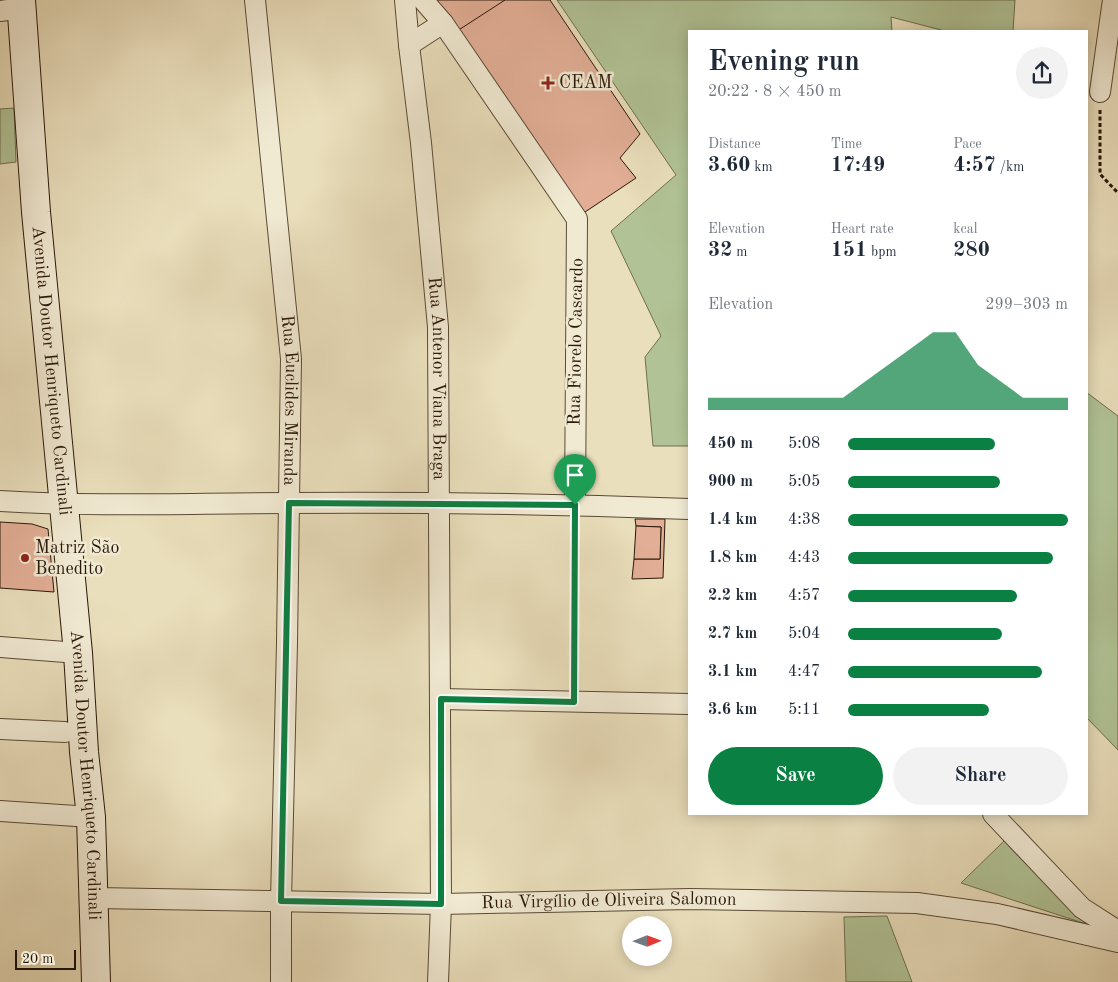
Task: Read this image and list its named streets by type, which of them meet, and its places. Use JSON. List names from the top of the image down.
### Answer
{
  "streets": {
    "main road": ["Avenida Doutor Henriqueto Cardinali"],
    "street": [
      "Rua Fiorelo Cascardo",
      "Rua Antenor Viana Braga",
      "Rua Euclides Miranda",
      "Rua Virgílio de Oliveira Salomon"
    ]
  },
  "crossings": [
    ["Avenida Doutor Henriqueto Cardinali", "Rua Virgílio de Oliveira Salomon"],
    ["Rua Antenor Viana Braga", "Rua Virgílio de Oliveira Salomon"],
    ["Rua Euclides Miranda", "Rua Virgílio de Oliveira Salomon"]
  ],
  "places": {
    "health": ["CEAM"],
    "other": ["Matriz São Benedito"]
  },
  "scale_bar": "20 m",
  "north": "right",
  "page": {
    "heading": ["Evening run", "20:22 · 8 × 450 m"],
    "stats": [
      ["Distance", "3.60 km"],
      ["Time", "17:49"],
      ["Pace", "4:57 /km"],
      ["Elevation", "32 m"],
      ["Heart rate", "151 bpm"],
      ["kcal", "280"]
    ],
    "chart": ["Elevation", "299–303 m"],
    "list": [
      {
        "name": "450 m",
        "note": "5:08"
      },
      {
        "name": "900 m",
        "note": "5:05"
      },
      {
        "name": "1.4 km",
        "note": "4:38"
      },
      {
        "name": "1.8 km",
        "note": "4:43"
      },
      {
        "name": "2.2 km",
        "note": "4:57"
      },
      {
        "name": "2.7 km",
        "note": "5:04"
      },
      {
        "name": "3.1 km",
        "note": "4:47"
      },
      {
        "name": "3.6 km",
        "note": "5:11"
      }
    ],
    "buttons": ["Save", "Share"],
    "scale": "20 m"
  }
}
